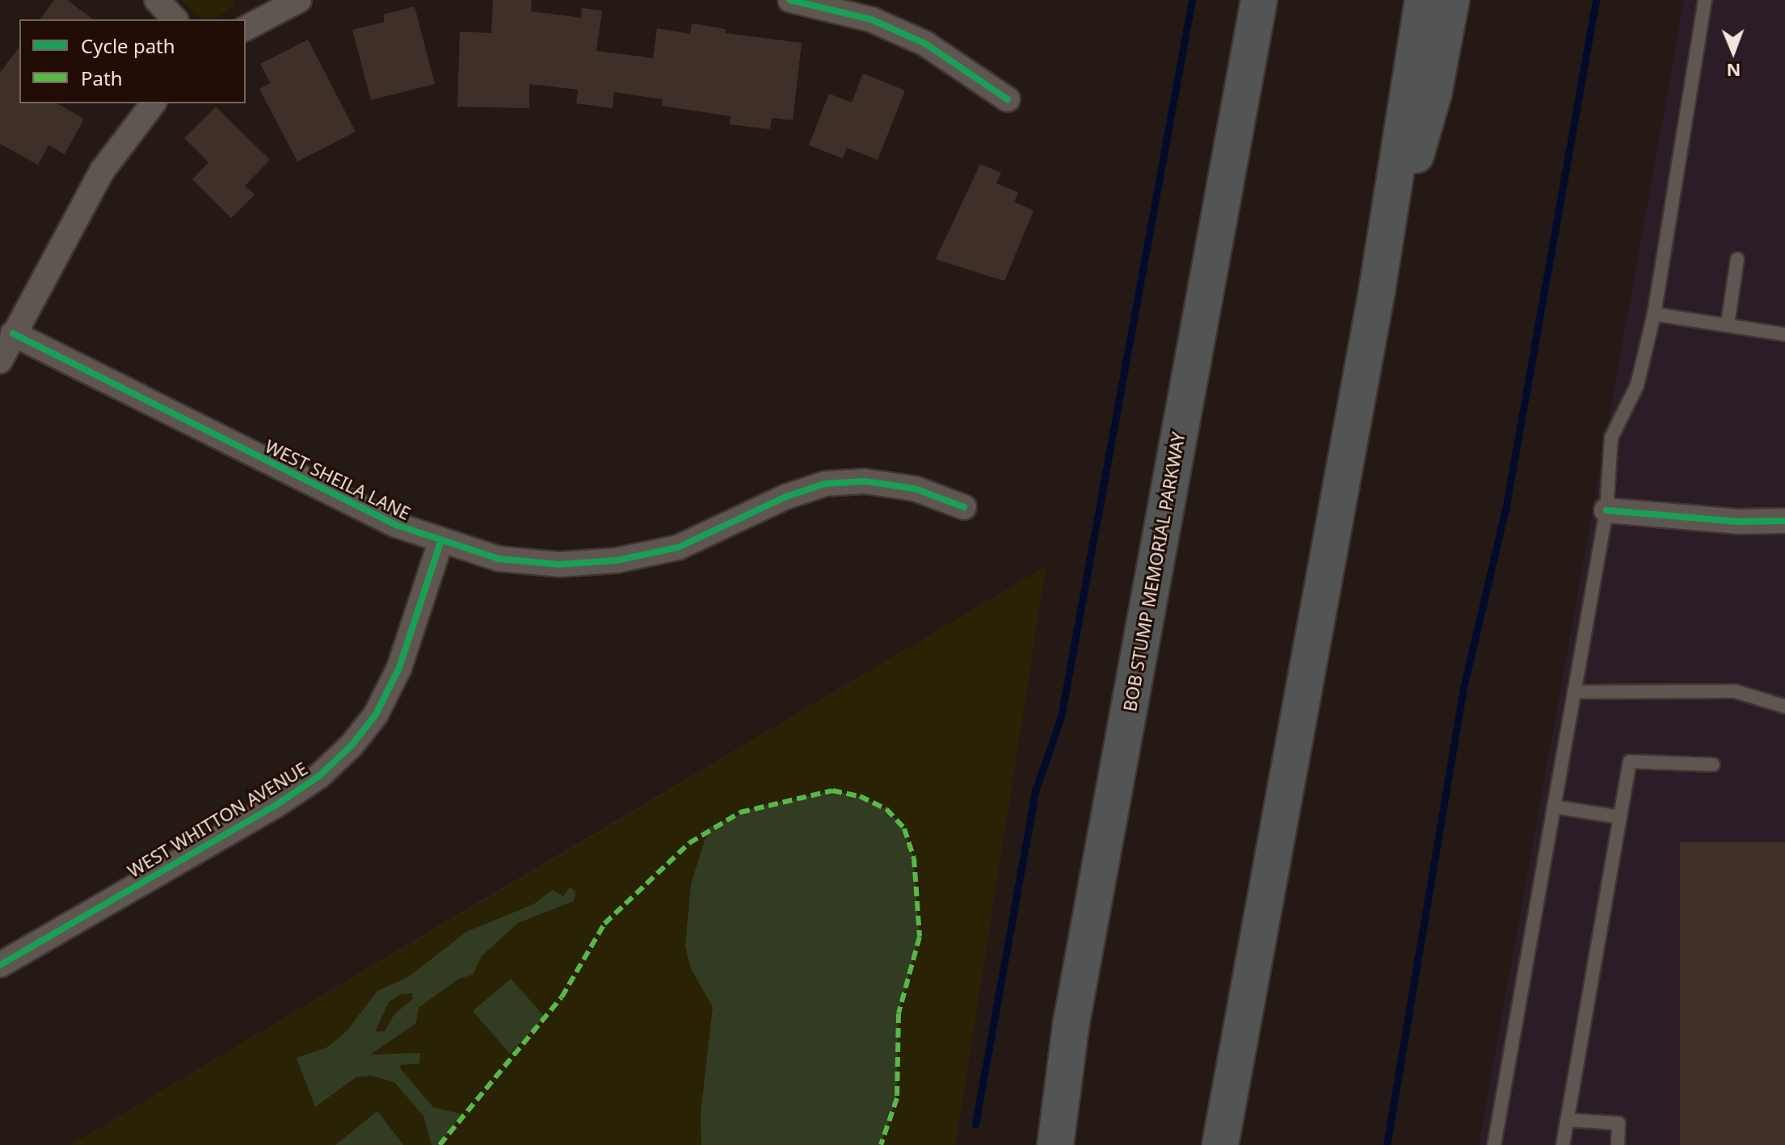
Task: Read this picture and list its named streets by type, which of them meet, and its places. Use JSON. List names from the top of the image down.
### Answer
{
  "streets": {
    "highway": ["BOB STUMP MEMORIAL PARKWAY"],
    "street": ["WEST SHEILA LANE", "WEST WHITTON AVENUE"]
  },
  "crossings": [
    ["WEST SHEILA LANE", "WEST WHITTON AVENUE"]
  ],
  "legend": ["Cycle path", "Path"],
  "north": "bottom"
}
